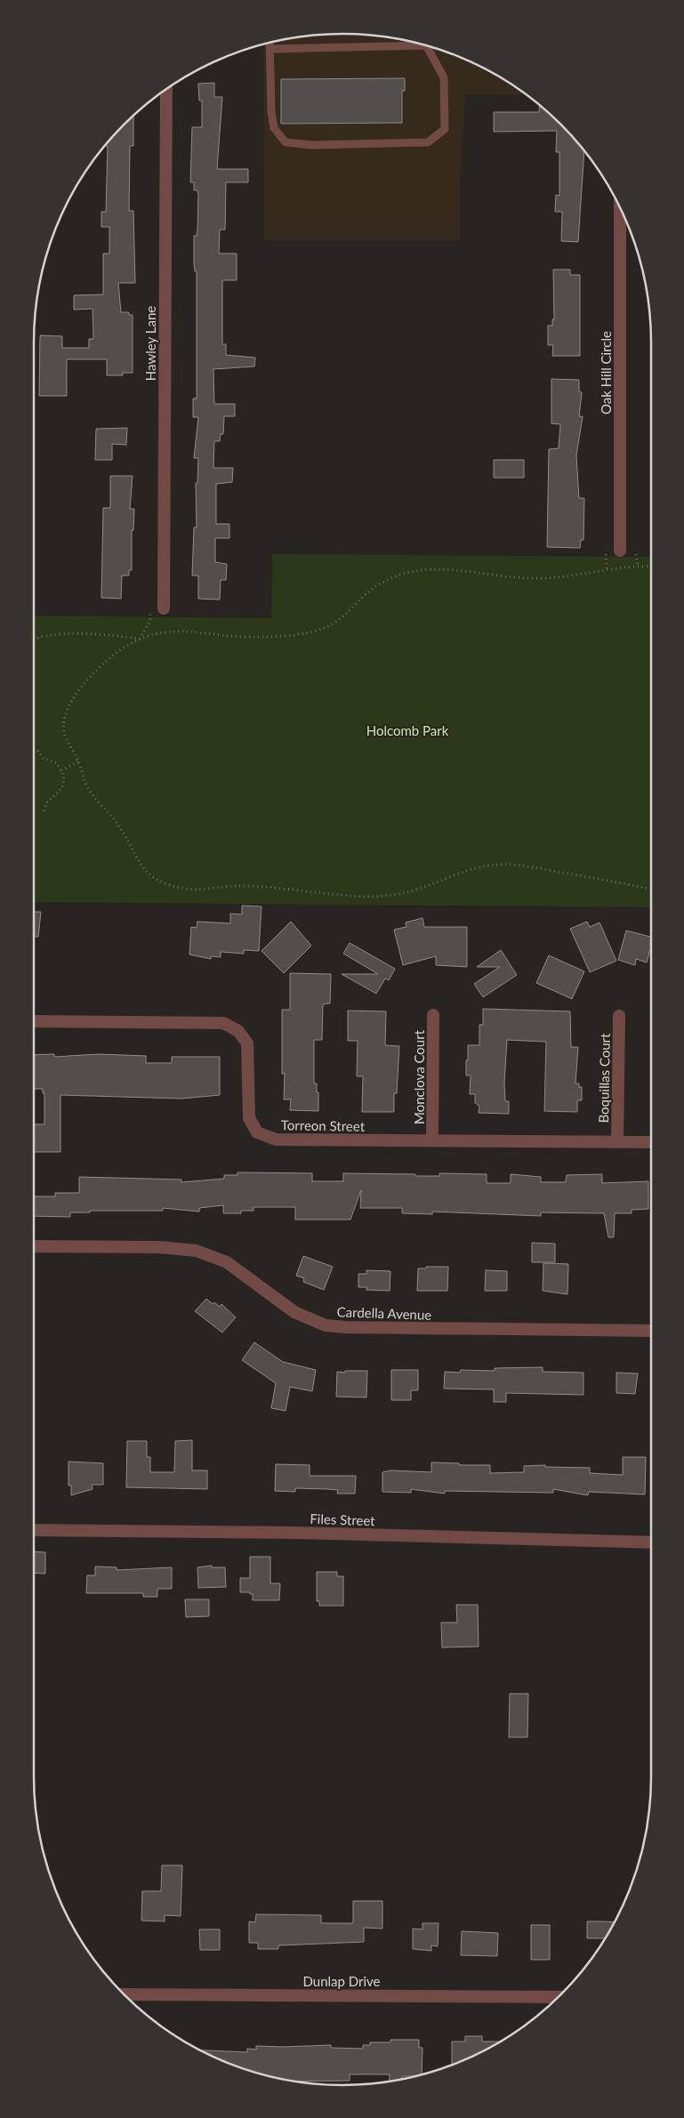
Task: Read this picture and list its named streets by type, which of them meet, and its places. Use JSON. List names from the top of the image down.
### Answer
{
  "streets": {
    "street": [
      "Hawley Lane",
      "Oak Hill Circle",
      "Monclova Court",
      "Boquillas Court",
      "Torreon Street",
      "Cardella Avenue",
      "Files Street",
      "Dunlap Drive"
    ]
  },
  "crossings": [
    ["Monclova Court", "Torreon Street"],
    ["Boquillas Court", "Torreon Street"]
  ],
  "parks": ["Holcomb Park"]
}
